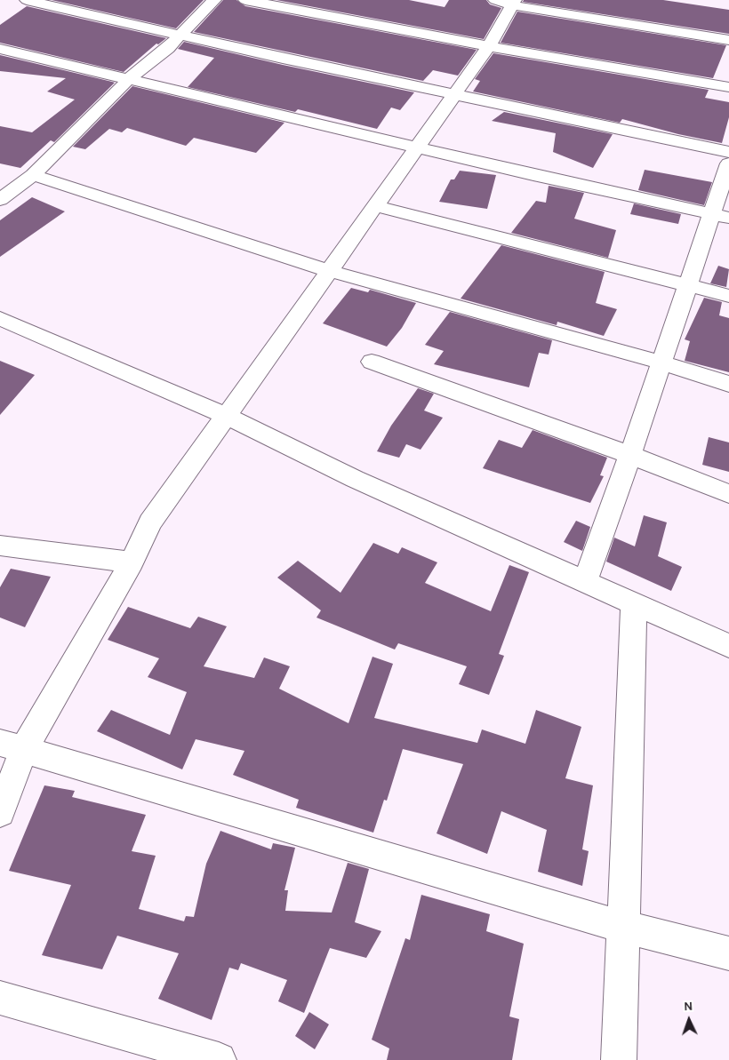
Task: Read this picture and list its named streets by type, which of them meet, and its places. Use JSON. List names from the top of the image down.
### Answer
{
  "north": "top"
}
